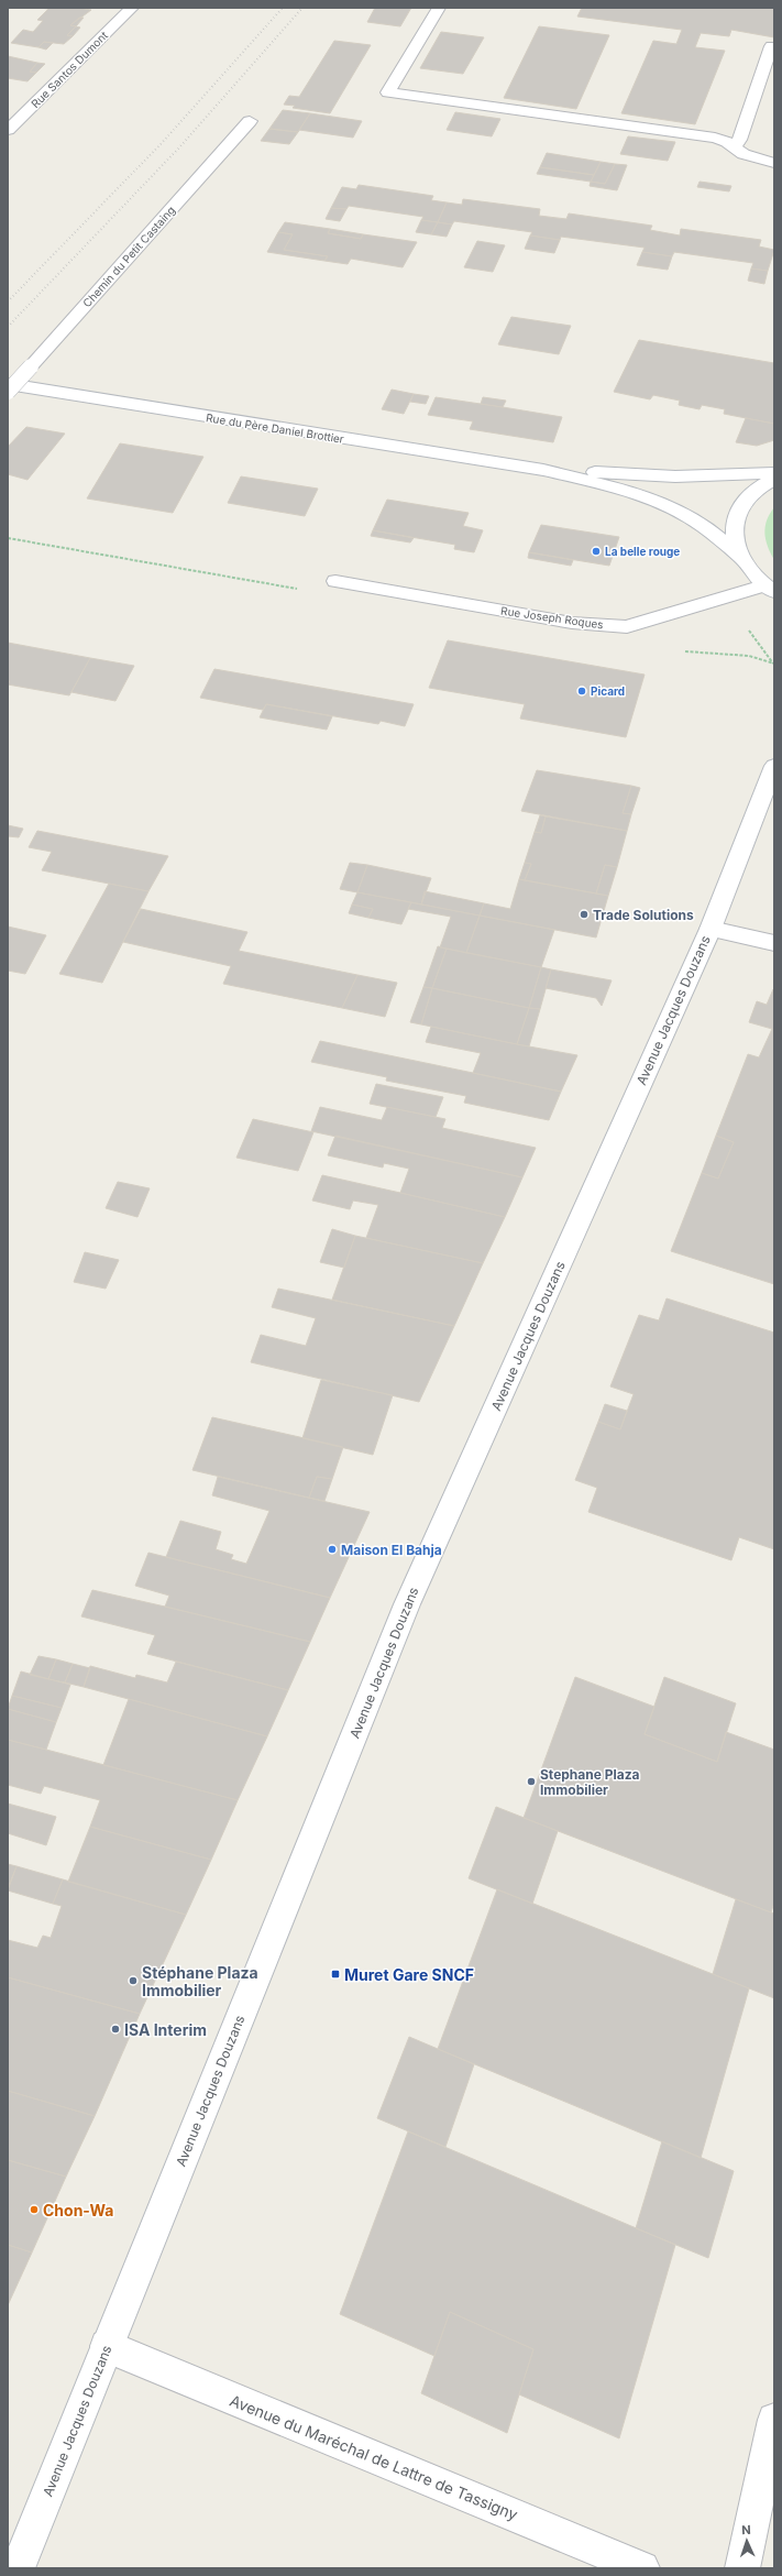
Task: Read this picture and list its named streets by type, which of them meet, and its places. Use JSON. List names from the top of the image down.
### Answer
{
  "streets": {
    "main road": [
      "Rue Santos Dumont",
      "Chemin du Petit Castaing",
      "Rue du Père Daniel Brottier",
      "Rue Joseph Roques",
      "Avenue Jacques Douzans",
      "Avenue du Maréchal de Lattre de Tassigny"
    ]
  },
  "crossings": [
    ["Avenue Jacques Douzans", "Avenue du Maréchal de Lattre de Tassigny"]
  ],
  "places": {
    "other": [
      "La belle rouge",
      "Picard",
      "Trade Solutions",
      "Maison El Bahja",
      "Stephane Plaza Immobilier",
      "Stéphane Plaza Immobilier",
      "ISA Interim",
      "Chon-Wa"
    ],
    "transit": ["Muret Gare SNCF"]
  },
  "north": "top"
}
